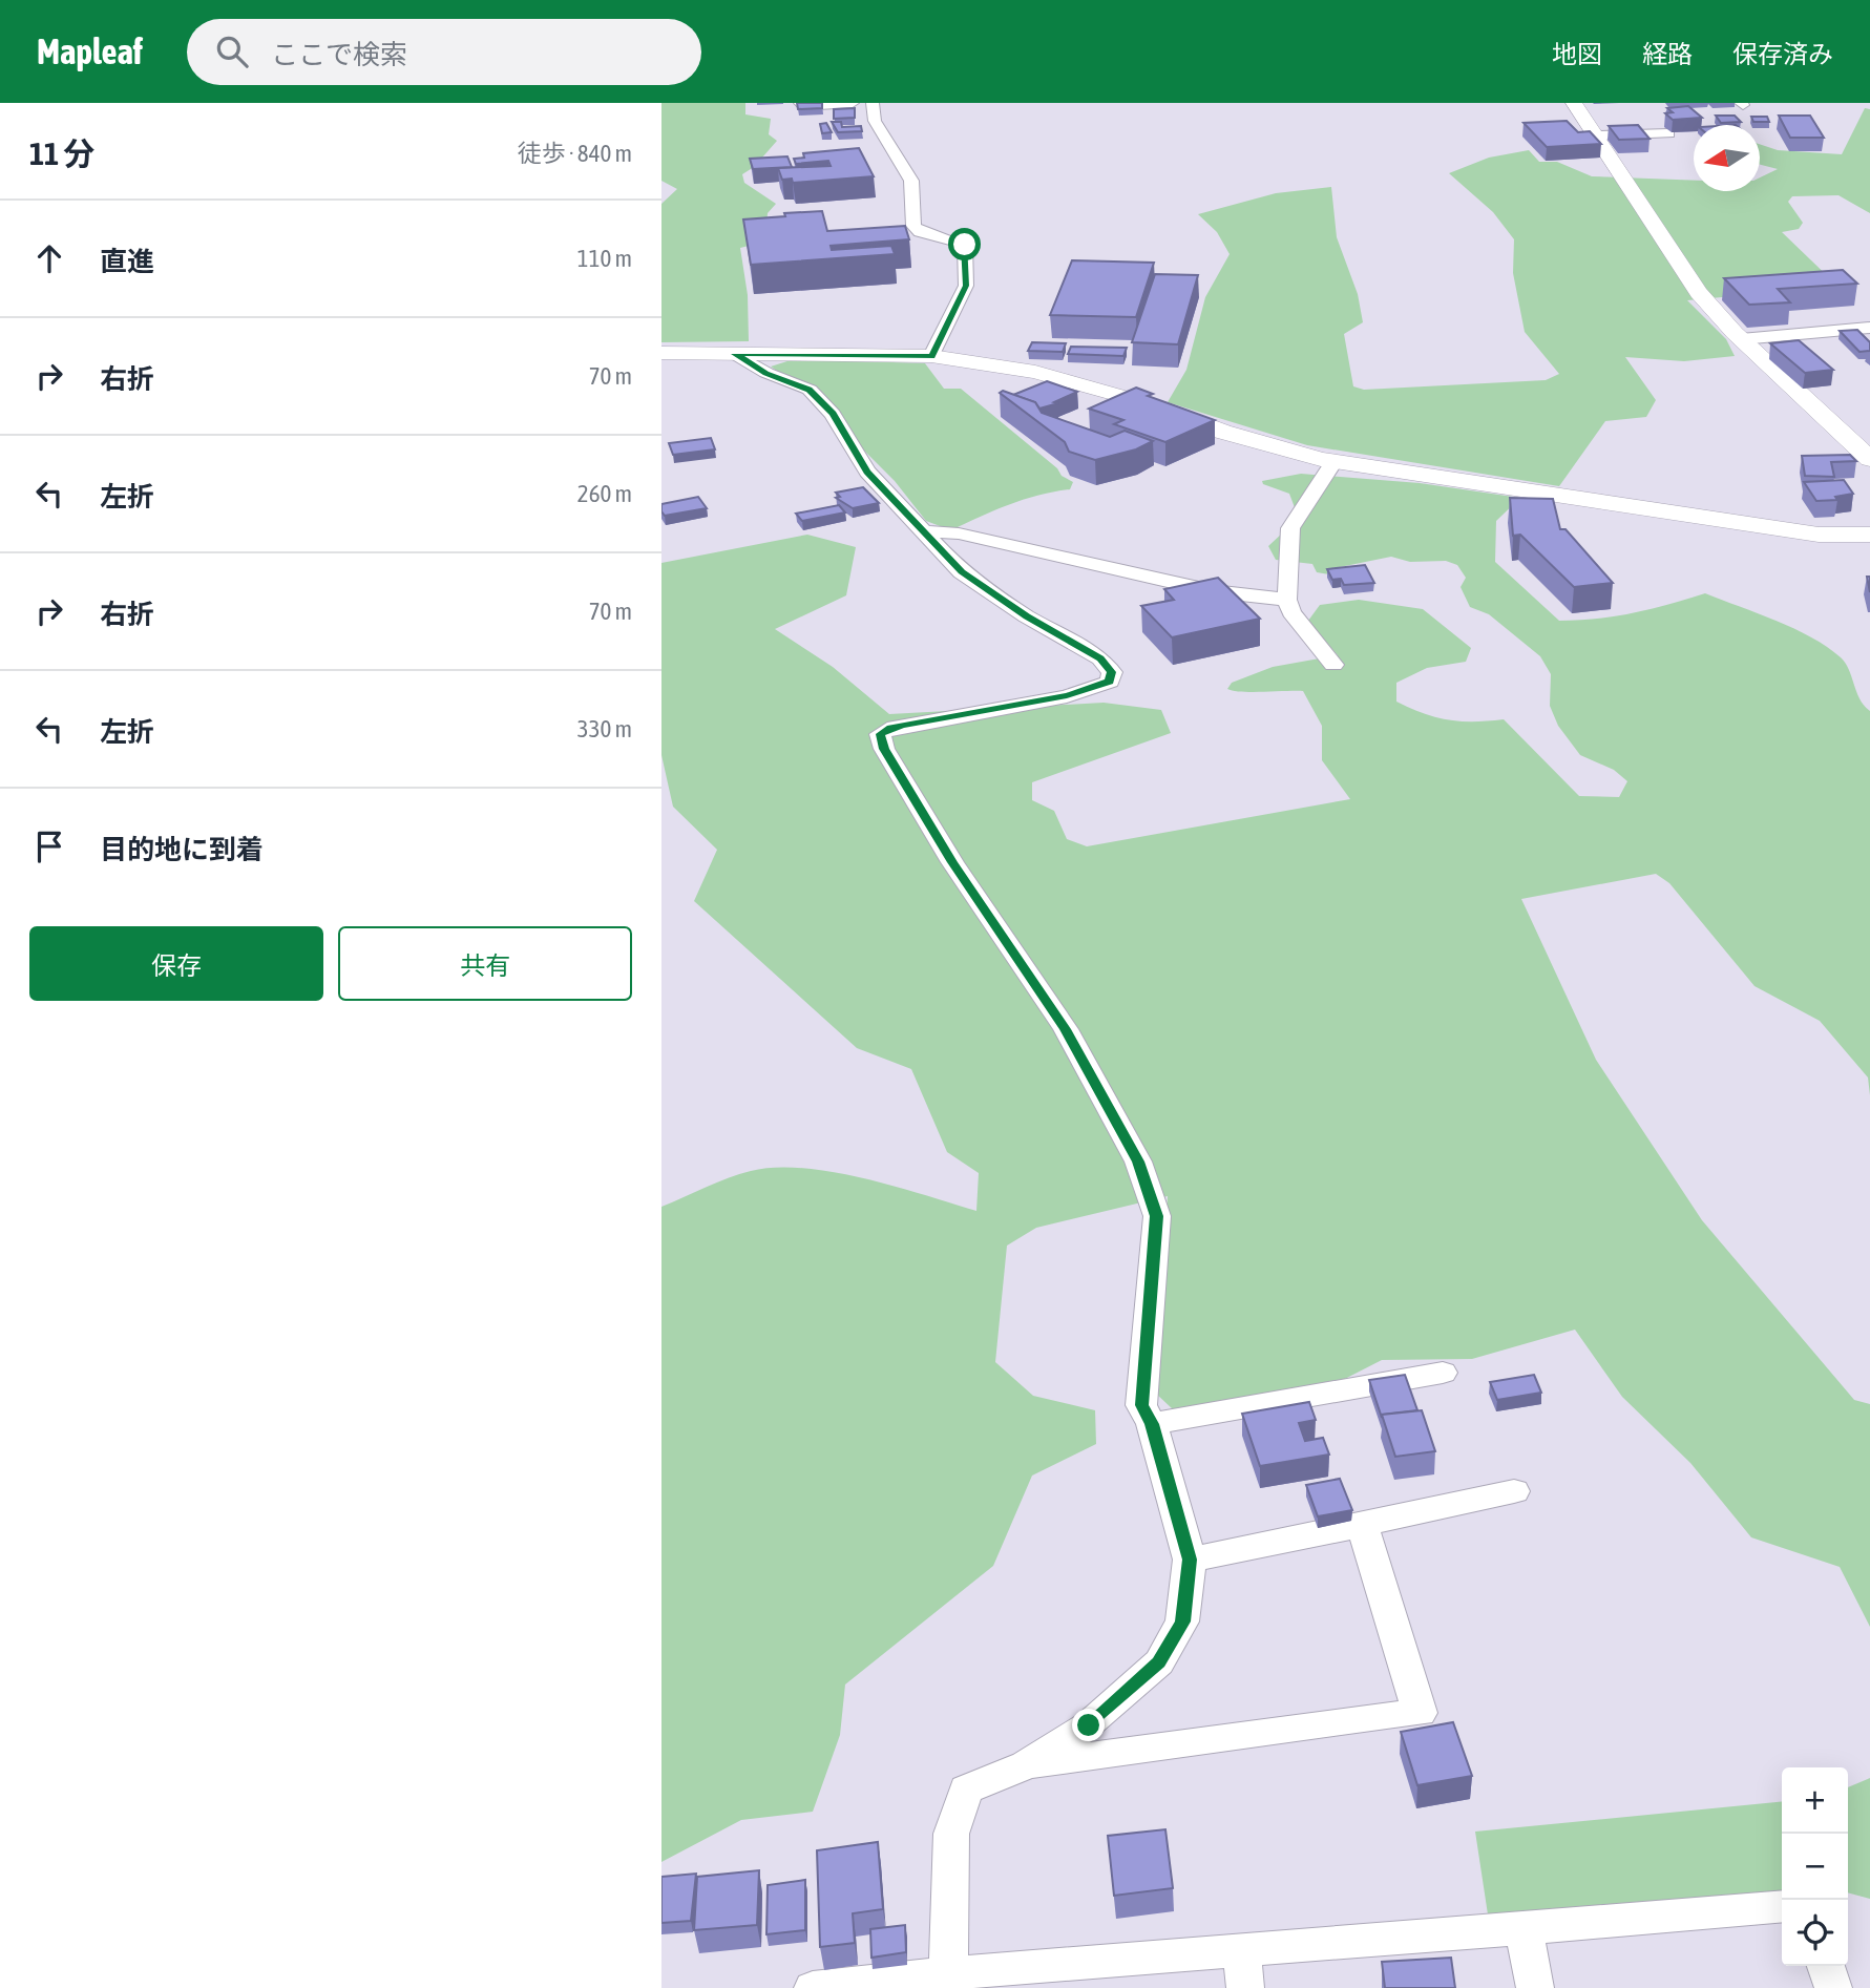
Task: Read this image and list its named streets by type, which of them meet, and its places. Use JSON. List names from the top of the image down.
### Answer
{
  "north": "left",
  "page": {
    "header": "Mapleaf",
    "search": "ここで検索",
    "nav": ["地図", "経路", "保存済み"],
    "heading": ["11 分", "徒歩 · 840 m"],
    "list": [
      ["直進", "110 m"],
      ["右折", "70 m"],
      ["左折", "260 m"],
      ["右折", "70 m"],
      ["左折", "330 m"],
      "目的地に到着"
    ],
    "buttons": ["保存", "共有"],
    "map_buttons": ["+", "−"]
  }
}
